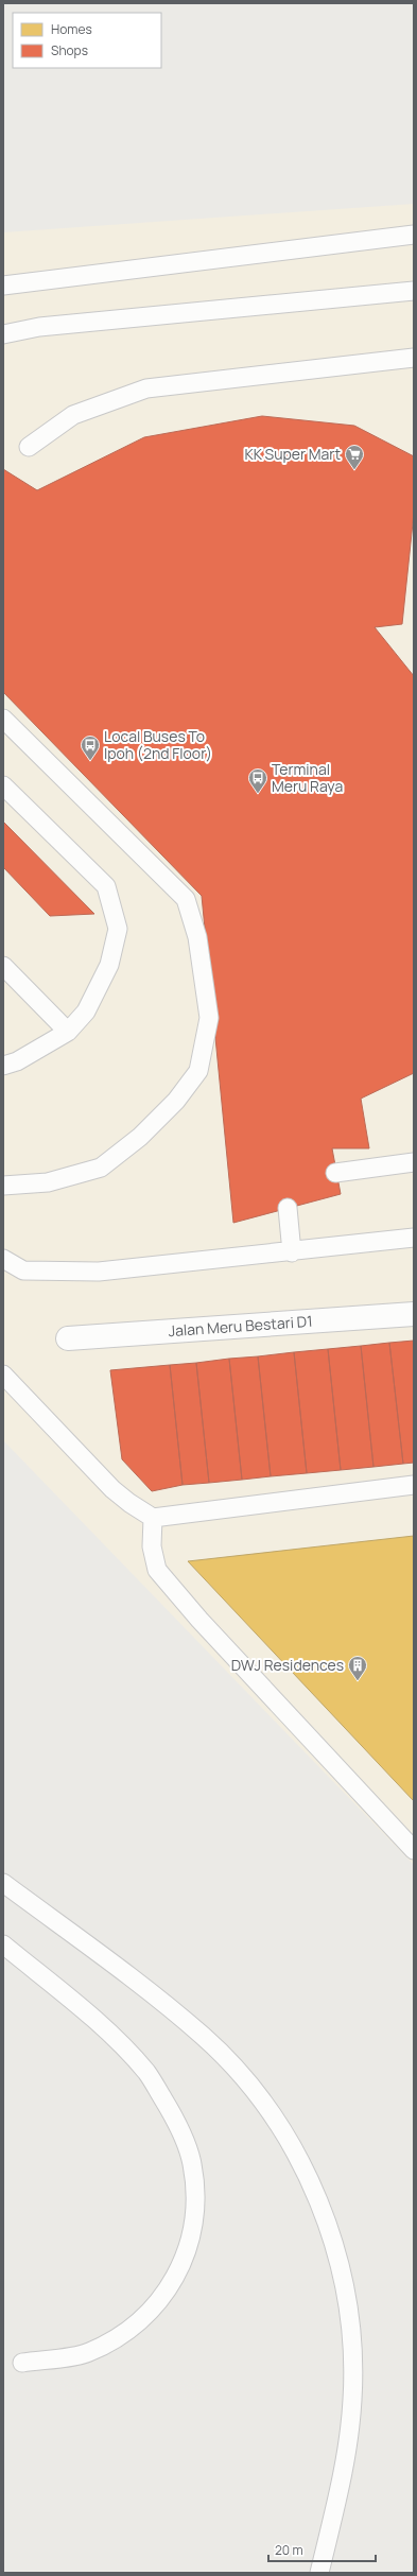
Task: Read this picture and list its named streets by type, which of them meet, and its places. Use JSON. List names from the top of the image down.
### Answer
{
  "streets": {
    "street": ["Jalan Meru Bestari D1"]
  },
  "places": {
    "supermarket": ["KK Super Mart"],
    "bus stop": ["Local Buses To Ipoh (2nd Floor)", "Terminal Meru Raya"],
    "building": ["DWJ Residences"]
  },
  "legend": ["Homes", "Shops"],
  "scale_bar": "20 m"
}
